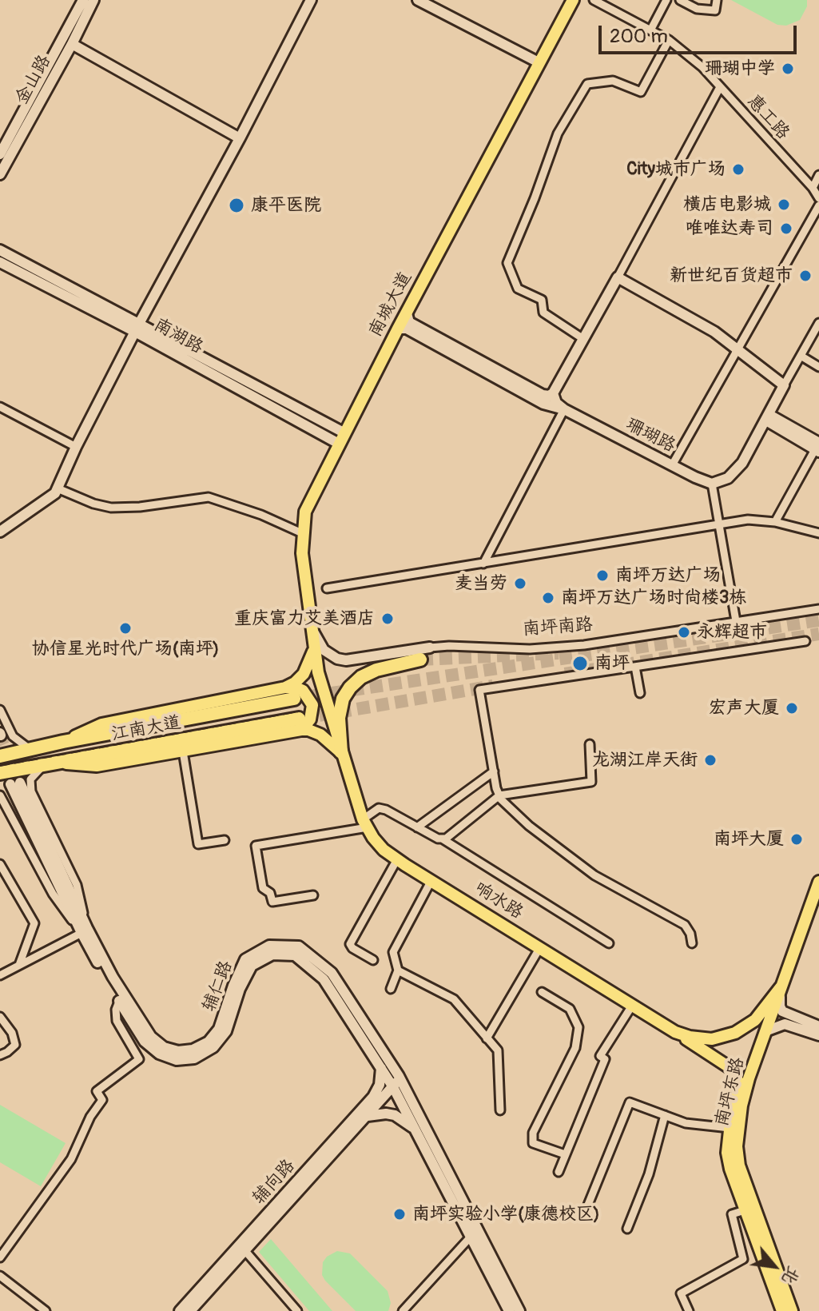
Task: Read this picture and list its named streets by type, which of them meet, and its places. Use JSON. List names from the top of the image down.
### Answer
{
  "streets": {
    "highway": ["江南大道"],
    "main road": ["南城大道", "响水路", "南坪东路"],
    "street": [
      "金山路",
      "惠工路",
      "南湖路",
      "珊瑚路",
      "南坪南路",
      "辅仁路",
      "辅向路"
    ]
  },
  "crossings": [
    ["南城大道", "珊瑚路"],
    ["南城大道", "南坪南路"],
    ["南城大道", "响水路"],
    ["南坪南路", "响水路"],
    ["响水路", "南坪东路"],
    ["辅仁路", "辅向路"]
  ],
  "places": [
    "珊瑚中学",
    "City城市广场",
    "横店电影城",
    "康平医院",
    "唯唯达寿司",
    "新世纪百货超市",
    "南坪万达广场",
    "麦当劳",
    "南坪万达广场时尚楼3栋",
    "重庆富力艾美酒店",
    "协信星光时代广场(南坪)",
    "永辉超市",
    "南坪",
    "宏声大厦",
    "龙湖江岸天街",
    "南坪大厦",
    "南坪实验小学(康德校区)"
  ],
  "scale_bar": "200 m",
  "north": "bottom right"
}
